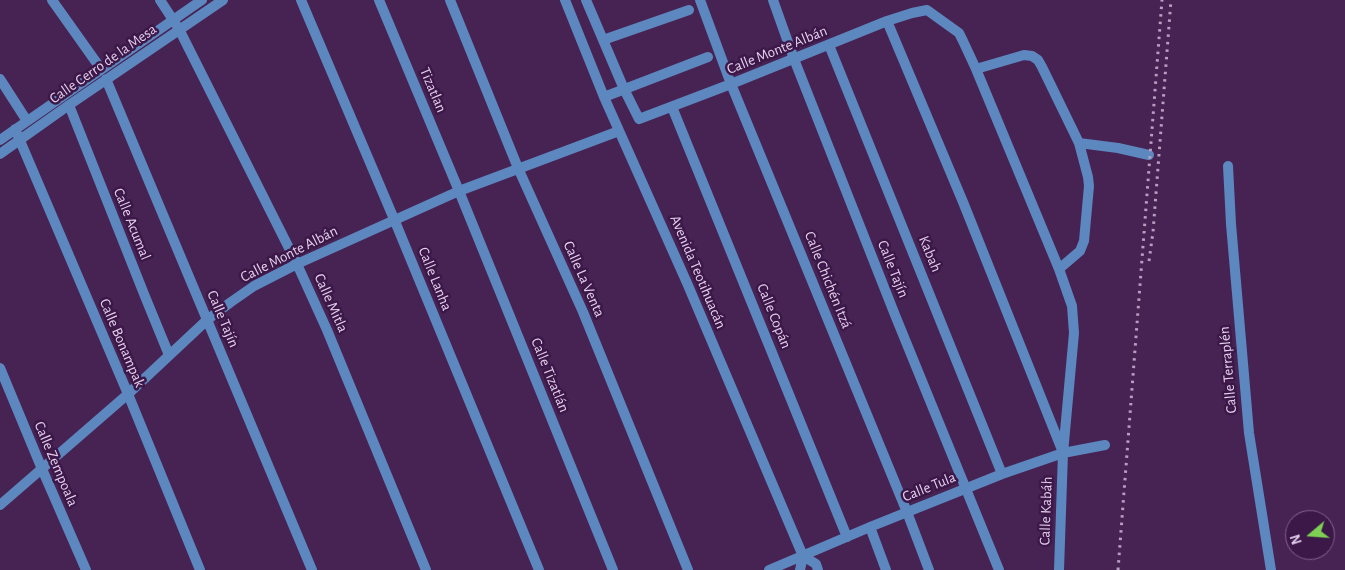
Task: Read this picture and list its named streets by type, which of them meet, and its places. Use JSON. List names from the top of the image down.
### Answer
{
  "streets": {
    "street": [
      "Calle Monte Albán",
      "Calle Cerro de la Mesa",
      "Tizatlan",
      "Calle Acumal",
      "Kabah",
      "Calle Tajín",
      "Avenida Teotihuacán",
      "Calle Lanha",
      "Calle La Venta",
      "Calle Chichén Itzá",
      "Calle Mitla",
      "Calle Copán",
      "Calle Bonampak",
      "Calle Terraplén",
      "Calle Tizatlán",
      "Calle Zempoala",
      "Calle Tula",
      "Calle Kabáh"
    ]
  },
  "crossings": [
    ["Calle Monte Albán", "Tizatlan"],
    ["Calle Monte Albán", "Calle Acumal"],
    ["Calle Monte Albán", "Kabah"],
    ["Calle Monte Albán", "Calle Tajín"],
    ["Calle Monte Albán", "Avenida Teotihuacán"],
    ["Calle Monte Albán", "Calle Lanha"],
    ["Calle Monte Albán", "Calle La Venta"],
    ["Calle Monte Albán", "Calle Chichén Itzá"],
    ["Calle Monte Albán", "Calle Mitla"],
    ["Calle Monte Albán", "Calle Copán"],
    ["Calle Monte Albán", "Calle Bonampak"],
    ["Calle Monte Albán", "Calle Tizatlán"],
    ["Calle Monte Albán", "Calle Zempoala"],
    ["Calle Monte Albán", "Calle Kabáh"],
    ["Calle Cerro de la Mesa", "Calle Acumal"],
    ["Calle Cerro de la Mesa", "Calle Tajín"],
    ["Calle Cerro de la Mesa", "Calle Mitla"],
    ["Calle Cerro de la Mesa", "Calle Bonampak"],
    ["Tizatlan", "Calle Tizatlán"],
    ["Kabah", "Calle Tula"],
    ["Calle Tajín", "Calle Tula"],
    ["Avenida Teotihuacán", "Calle Tula"],
    ["Calle Chichén Itzá", "Calle Tula"],
    ["Calle Copán", "Calle Tula"],
    ["Calle Tula", "Calle Kabáh"]
  ],
  "north": "left"
}
